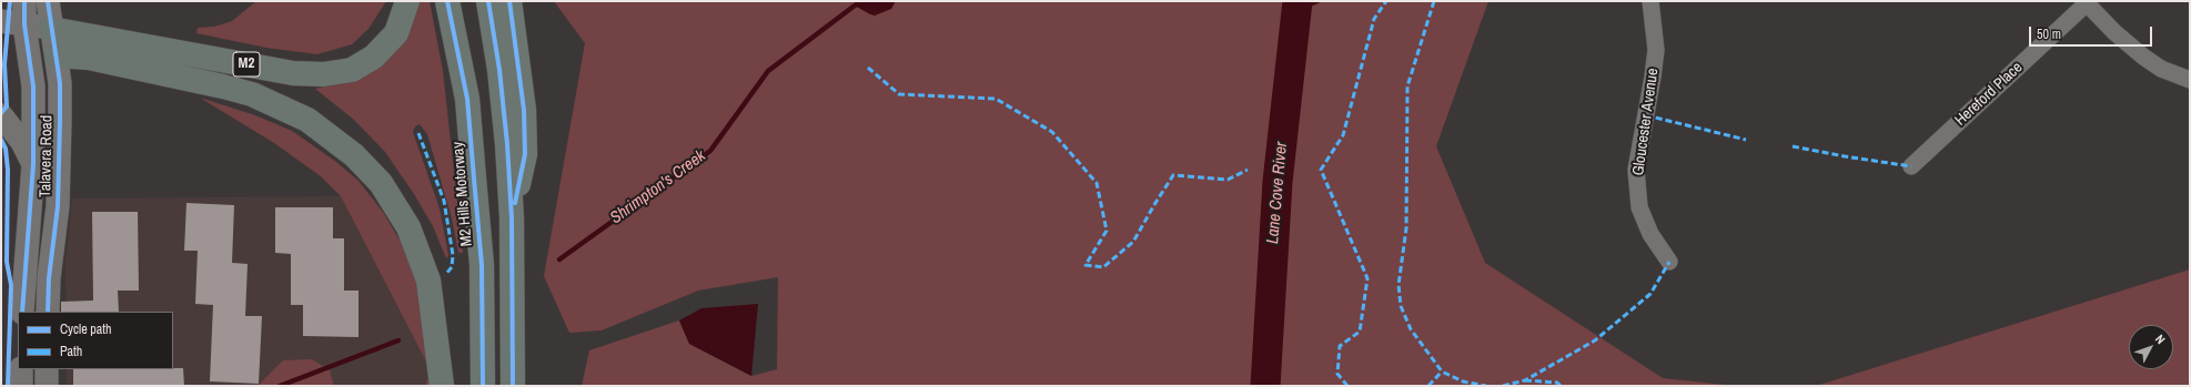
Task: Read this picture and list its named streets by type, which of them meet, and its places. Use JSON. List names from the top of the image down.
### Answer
{
  "streets": {
    "highway": ["M2", "M2 Hills Motorway"],
    "main road": ["Talavera Road"],
    "street": ["Hereford Place", "Gloucester Avenue"]
  },
  "crossings": [
    ["M2", "Talavera Road"]
  ],
  "water": ["Shrimpton's Creek", "Lane Cove River"],
  "legend": ["Cycle path", "Path"],
  "scale_bar": "50 m",
  "north": "top right"
}
